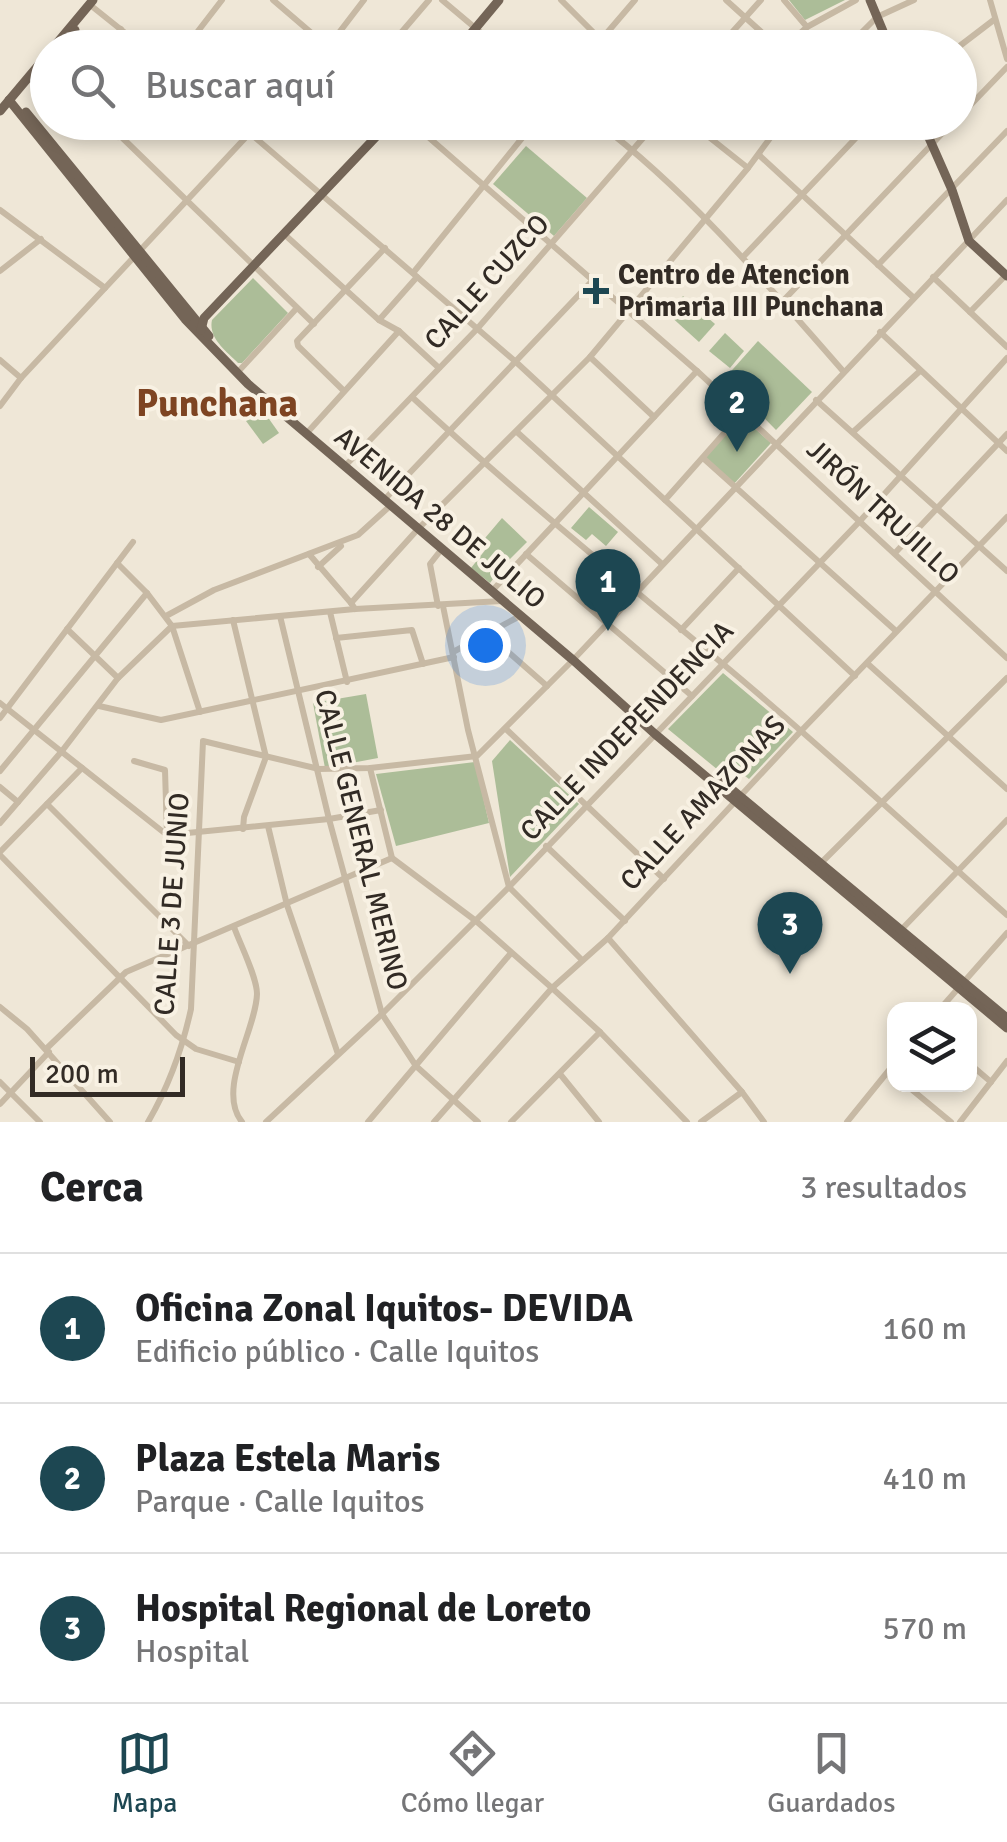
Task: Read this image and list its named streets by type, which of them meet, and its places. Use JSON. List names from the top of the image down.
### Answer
{
  "streets": {
    "main road": ["AVENIDA 28 DE JULIO"],
    "street": [
      "CALLE CUZCO",
      "JIRÓN TRUJILLO",
      "CALLE INDEPENDENCIA",
      "CALLE AMAZONAS",
      "CALLE GENERAL MERINO",
      "CALLE 3 DE JUNIO"
    ]
  },
  "crossings": [
    ["CALLE CUZCO", "JIRÓN TRUJILLO"],
    ["CALLE CUZCO", "AVENIDA 28 DE JULIO"],
    ["JIRÓN TRUJILLO", "CALLE INDEPENDENCIA"],
    ["JIRÓN TRUJILLO", "CALLE AMAZONAS"],
    ["AVENIDA 28 DE JULIO", "CALLE INDEPENDENCIA"],
    ["AVENIDA 28 DE JULIO", "CALLE AMAZONAS"],
    ["CALLE INDEPENDENCIA", "CALLE GENERAL MERINO"],
    ["CALLE AMAZONAS", "CALLE GENERAL MERINO"]
  ],
  "districts": ["Punchana"],
  "places": {
    "health": ["Centro de Atencion Primaria III Punchana"]
  },
  "scale_bar": "200 m",
  "page": {
    "search": "Buscar aquí",
    "pins": ["2", "1", "3"],
    "scale": "200 m",
    "heading": ["Cerca", "3 resultados"],
    "list": [
      {
        "mark": "1",
        "name": "Oficina Zonal Iquitos- DEVIDA",
        "note": "Edificio público · Calle Iquitos",
        "value": "160 m"
      },
      {
        "mark": "2",
        "name": "Plaza Estela Maris",
        "note": "Parque · Calle Iquitos",
        "value": "410 m"
      },
      {
        "mark": "3",
        "name": "Hospital Regional de Loreto",
        "note": "Hospital",
        "value": "570 m"
      }
    ],
    "nav": ["Mapa", "Cómo llegar", "Guardados"]
  }
}
